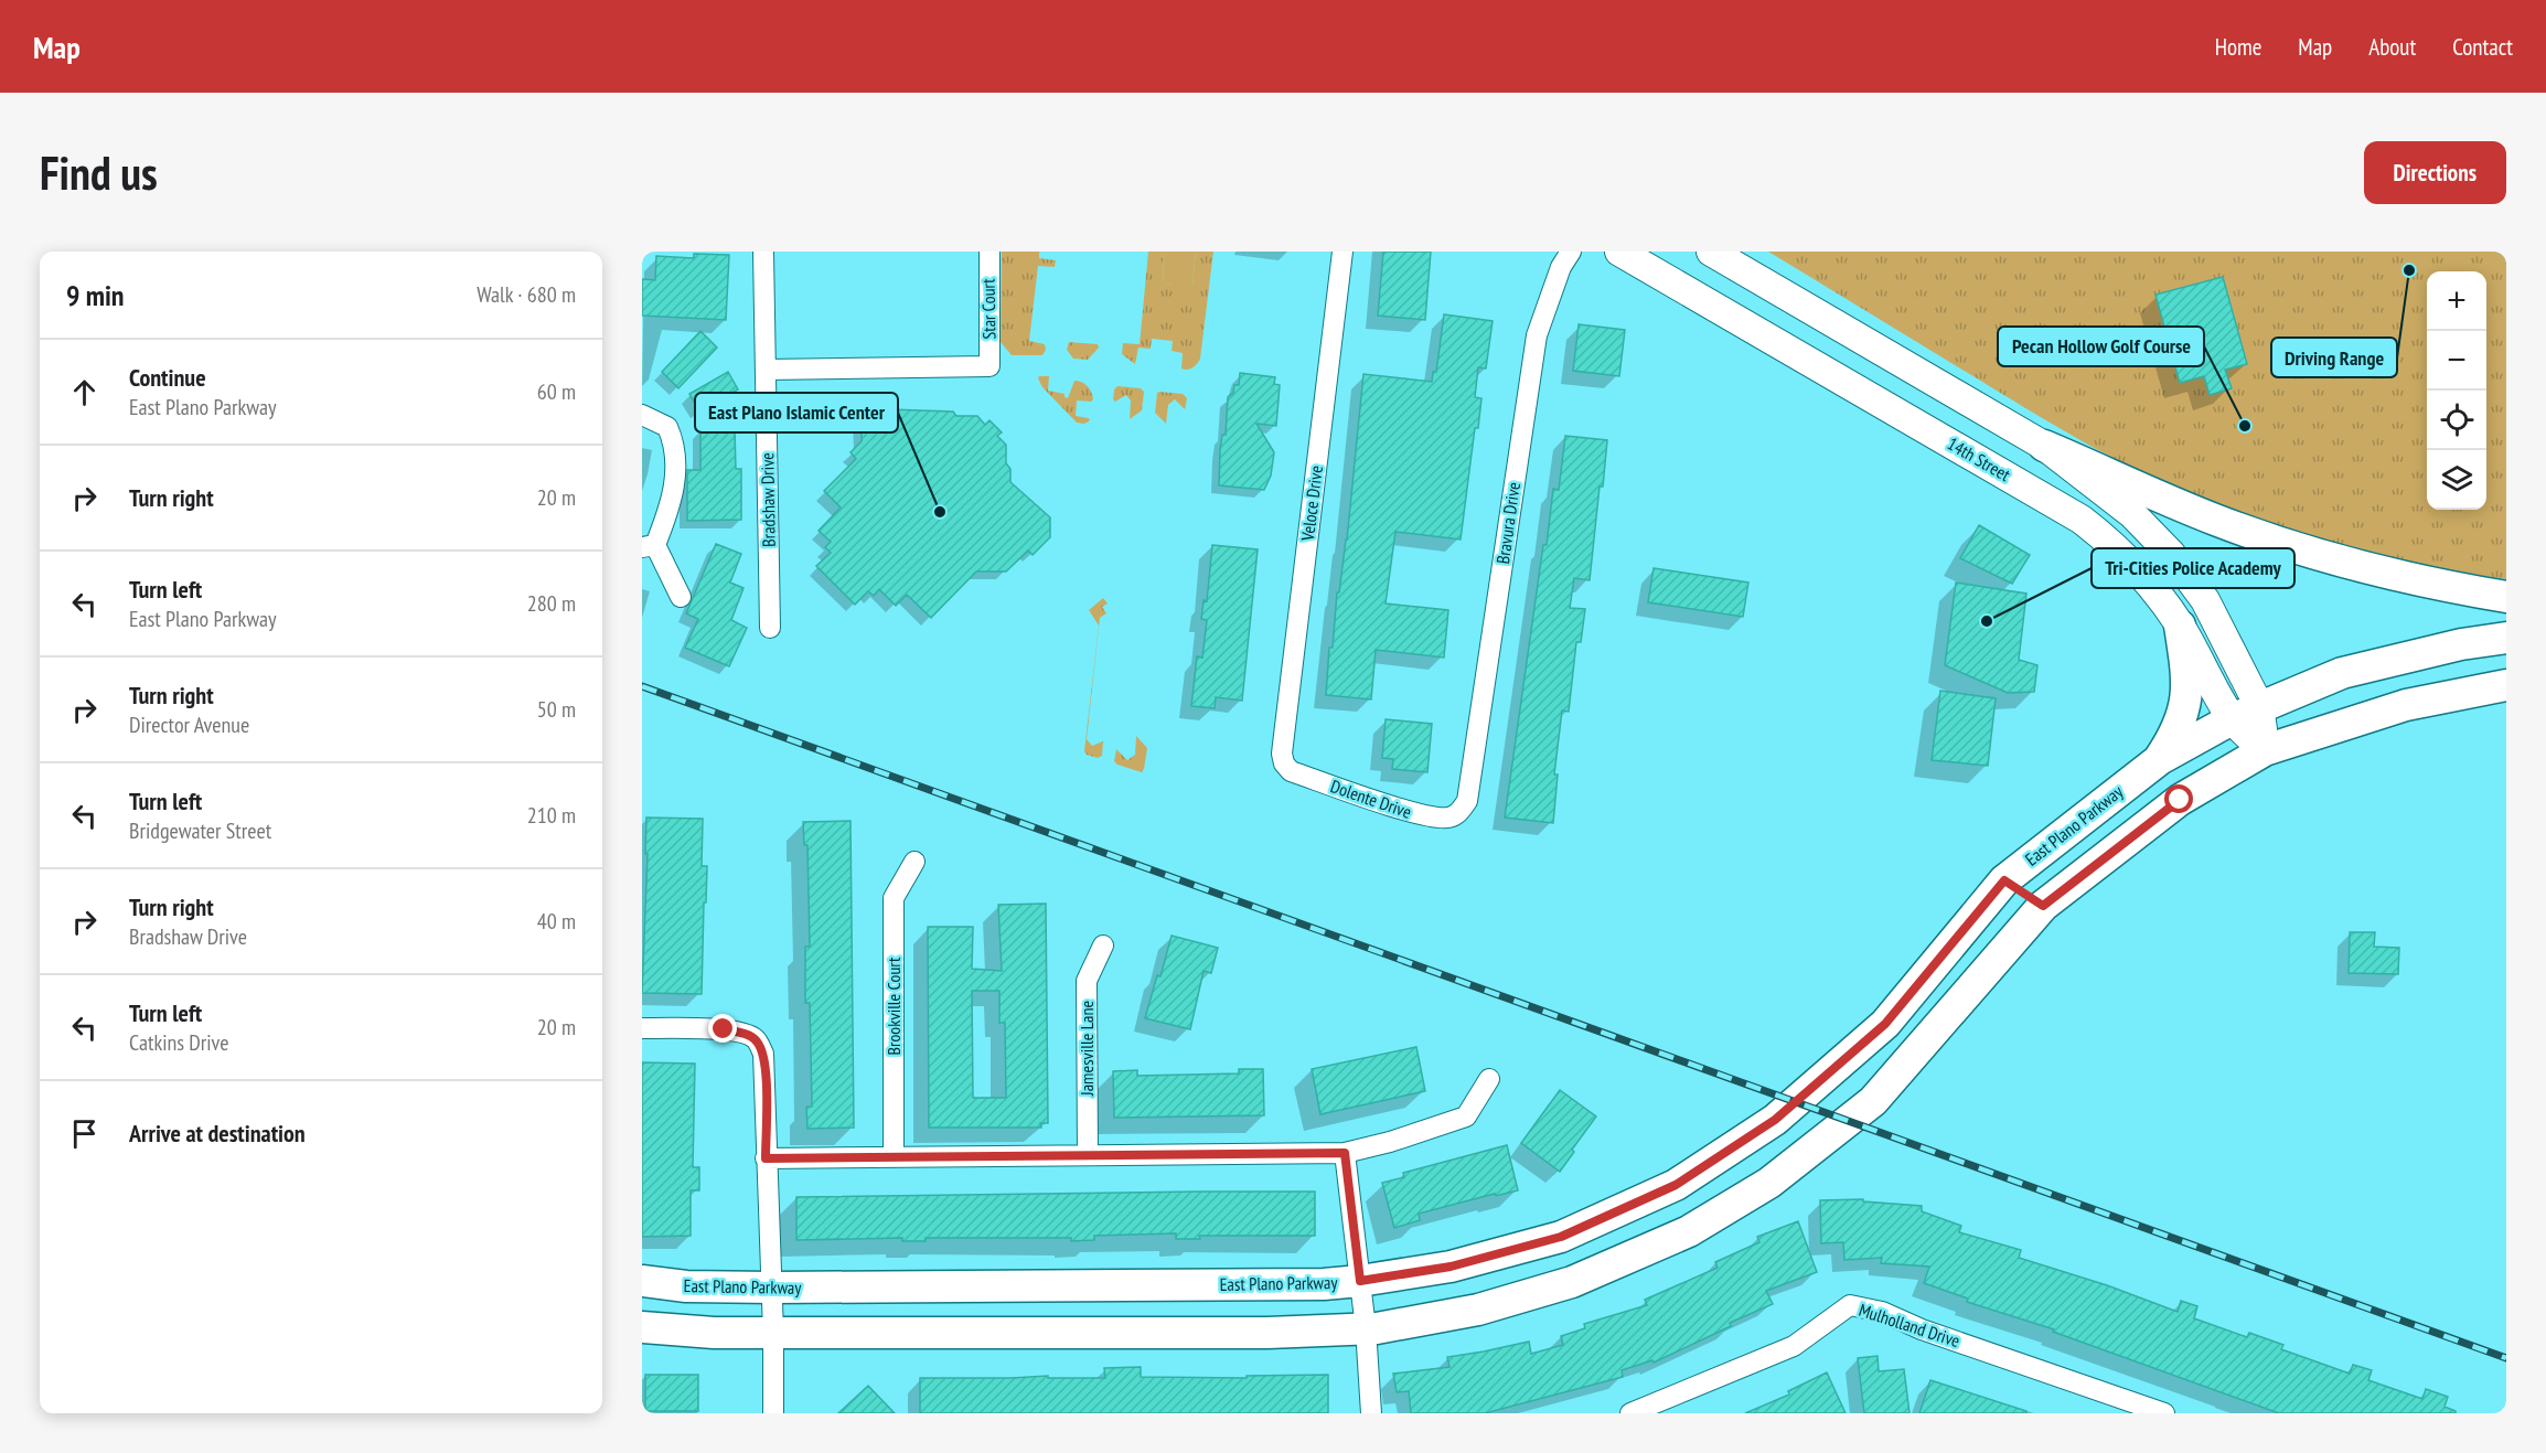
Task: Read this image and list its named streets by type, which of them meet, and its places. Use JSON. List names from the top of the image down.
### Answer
{
  "streets": {
    "main road": ["14th Street", "East Plano Parkway"],
    "street": [
      "Star Court",
      "Bradshaw Drive",
      "Veloce Drive",
      "Bravura Drive",
      "Dolente Drive",
      "Brookville Court",
      "Jamesville Lane",
      "Mulholland Drive"
    ]
  },
  "crossings": [
    ["Star Court", "Bradshaw Drive"],
    ["14th Street", "East Plano Parkway"],
    ["Veloce Drive", "Dolente Drive"],
    ["Bravura Drive", "Dolente Drive"]
  ],
  "places": [
    "Driving Range",
    "Pecan Hollow Golf Course",
    "East Plano Islamic Center",
    "Tri-Cities Police Academy"
  ],
  "page": {
    "header": "Map",
    "nav": [
      "Home",
      "Map",
      "About",
      "Contact"
    ],
    "buttons": "Directions",
    "title": "Find us",
    "heading": ["9 min", "Walk · 680 m"],
    "map_buttons": ["+", "−"],
    "list": [
      ["Continue", "East Plano Parkway", "60 m"],
      ["Turn right", "20 m"],
      ["Turn left", "East Plano Parkway", "280 m"],
      ["Turn right", "Director Avenue", "50 m"],
      ["Turn left", "Bridgewater Street", "210 m"],
      ["Turn right", "Bradshaw Drive", "40 m"],
      ["Turn left", "Catkins Drive", "20 m"],
      "Arrive at destination"
    ]
  }
}
